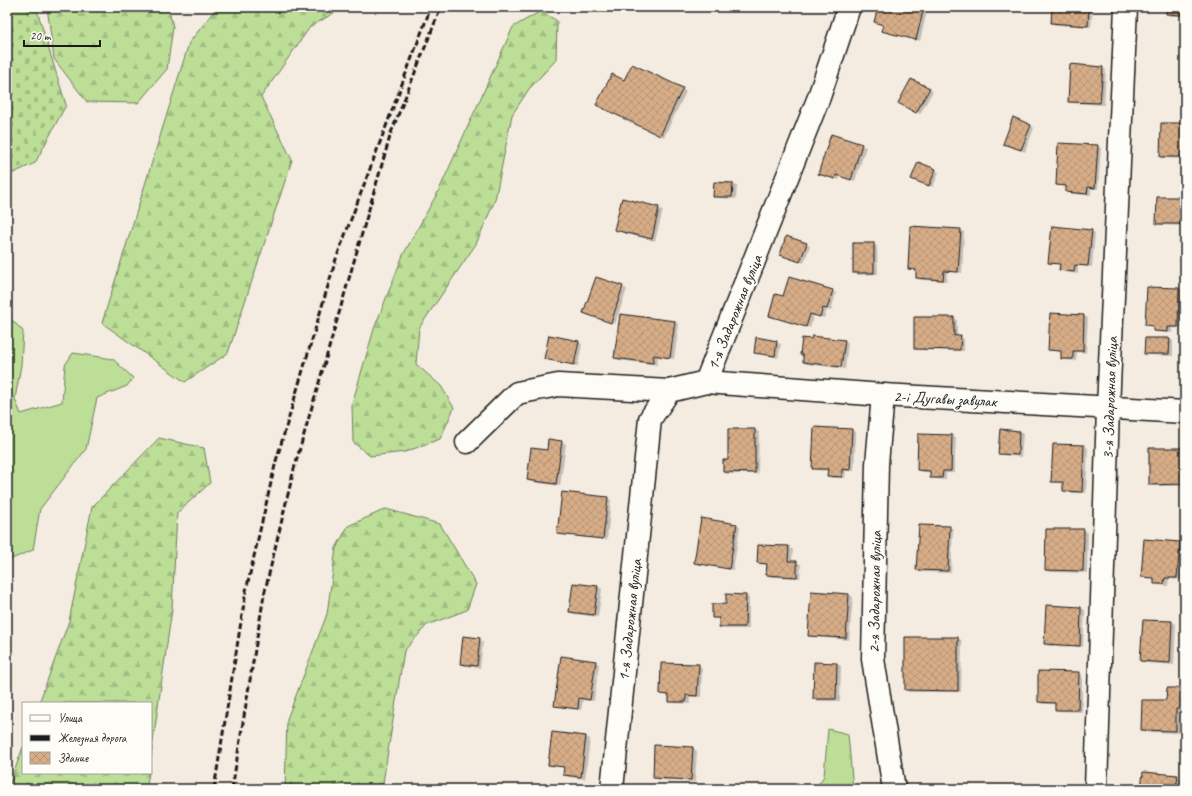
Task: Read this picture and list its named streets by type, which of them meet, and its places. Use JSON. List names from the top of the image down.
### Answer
{
  "streets": {
    "street": [
      "1-я Задарожная вуліца",
      "2-і Дугавы завулак",
      "3-я Задарожная вуліца",
      "2-я Задарожная вуліца"
    ]
  },
  "crossings": [
    ["1-я Задарожная вуліца", "2-і Дугавы завулак"],
    ["2-і Дугавы завулак", "3-я Задарожная вуліца"],
    ["2-і Дугавы завулак", "2-я Задарожная вуліца"]
  ],
  "legend": ["Улица", "Железная дорога", "Здание"],
  "scale_bar": "20 m"
}
